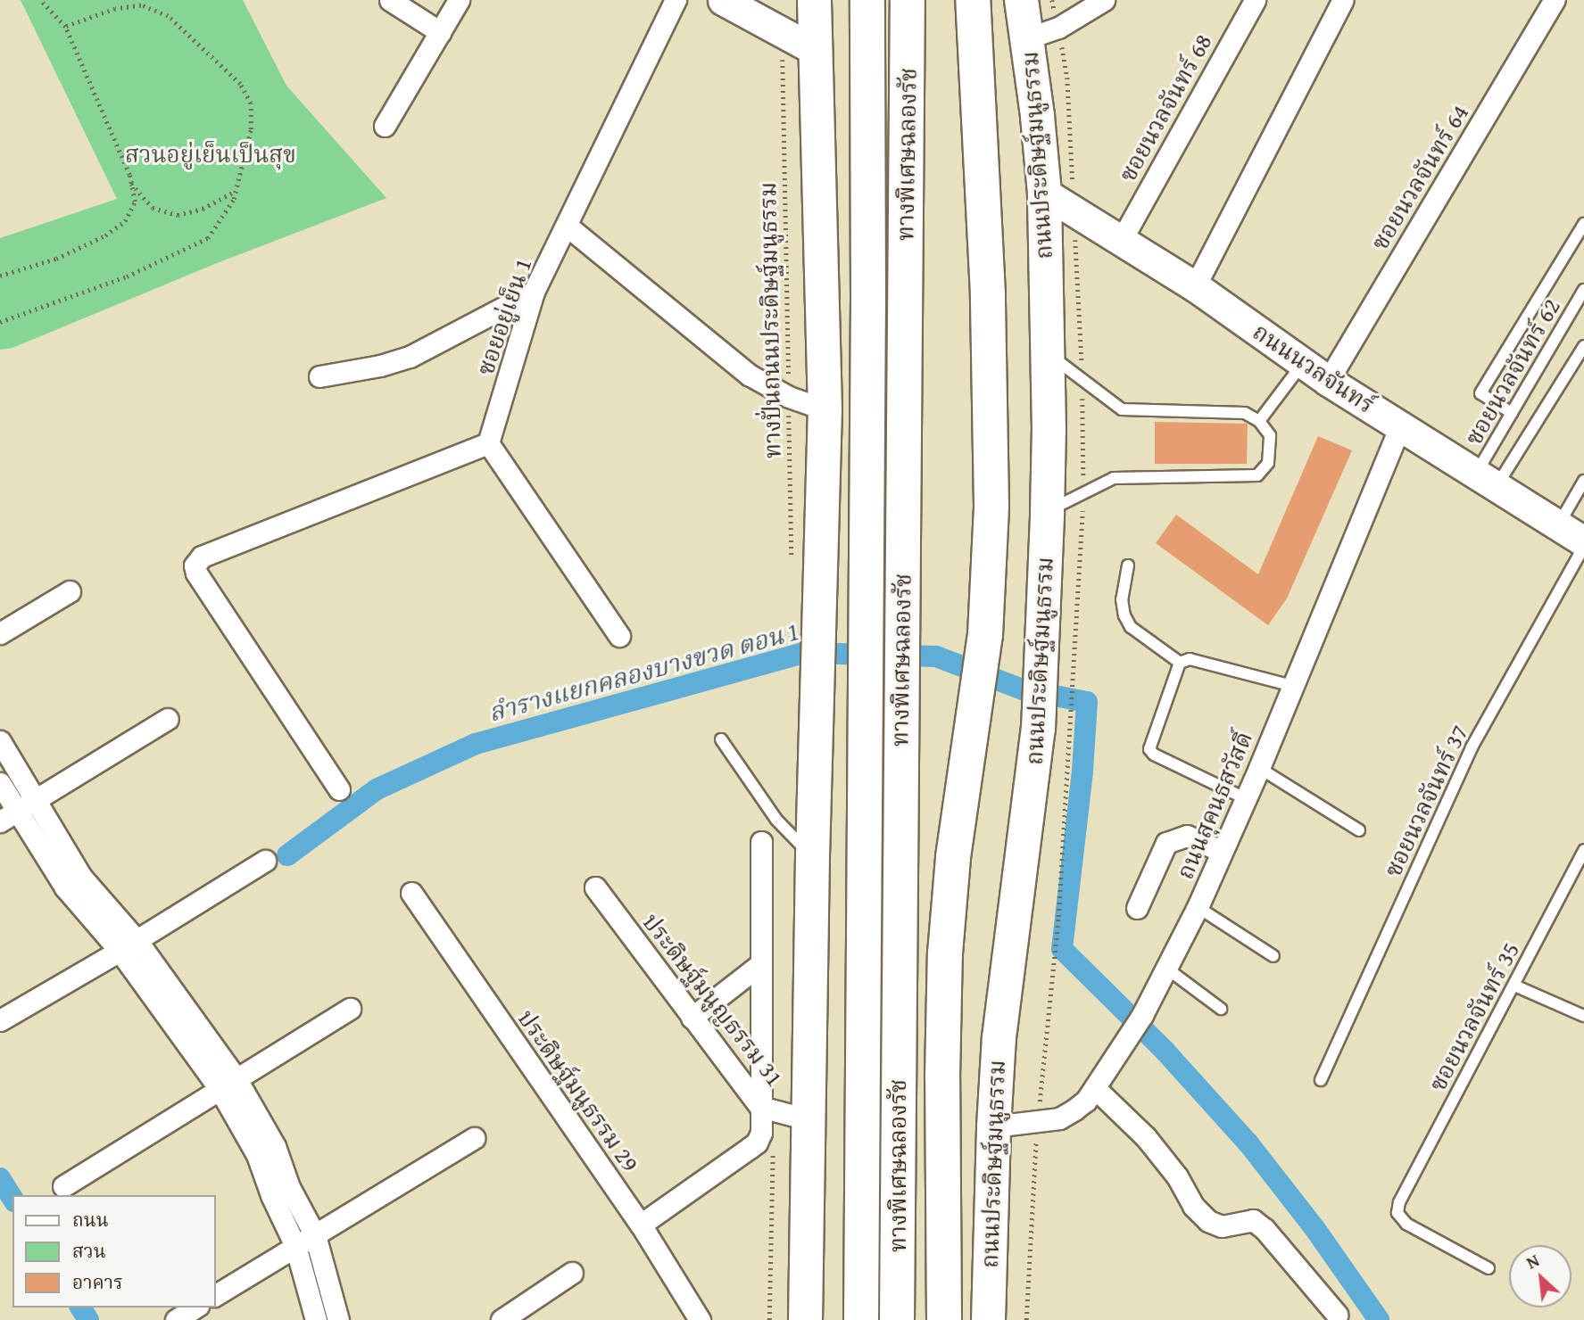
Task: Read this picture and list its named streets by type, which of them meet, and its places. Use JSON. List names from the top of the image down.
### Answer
{
  "streets": {
    "highway": ["ทางพิเศษฉลองรัช"],
    "main road": ["ถนนประดิษฐ์มนูธรรม", "ถนนนวลจันทร์"],
    "street": [
      "ซอยนวลจันทร์ 68",
      "ซอยนวลจันทร์ 64",
      "ซอยอยู่เย็น 1",
      "ถนนสุคนธสวัสดิ์",
      "ประดิษฐ์มนูญธรรม 31",
      "ประดิษฐ์มนูธรรม 29"
    ],
    "lane": ["ซอยนวลจันทร์ 62", "ซอยนวลจันทร์ 37", "ซอยนวลจันทร์ 35"],
    "path": ["ทางปั่นถนนประดิษฐ์มนูธรรม"]
  },
  "crossings": [
    ["ซอยนวลจันทร์ 68", "ถนนนวลจันทร์"],
    ["ถนนประดิษฐ์มนูธรรม", "ถนนนวลจันทร์"],
    ["ถนนประดิษฐ์มนูธรรม", "ถนนสุคนธสวัสดิ์"],
    ["ซอยนวลจันทร์ 64", "ถนนนวลจันทร์"],
    ["ถนนนวลจันทร์", "ซอยนวลจันทร์ 62"],
    ["ถนนนวลจันทร์", "ถนนสุคนธสวัสดิ์"]
  ],
  "water": ["ลำรางแยกคลองบางขวด ตอน 1"],
  "parks": ["สวนอยู่เย็นเป็นสุข"],
  "legend": ["ถนน", "สวน", "อาคาร"],
  "north": "top left"
}
